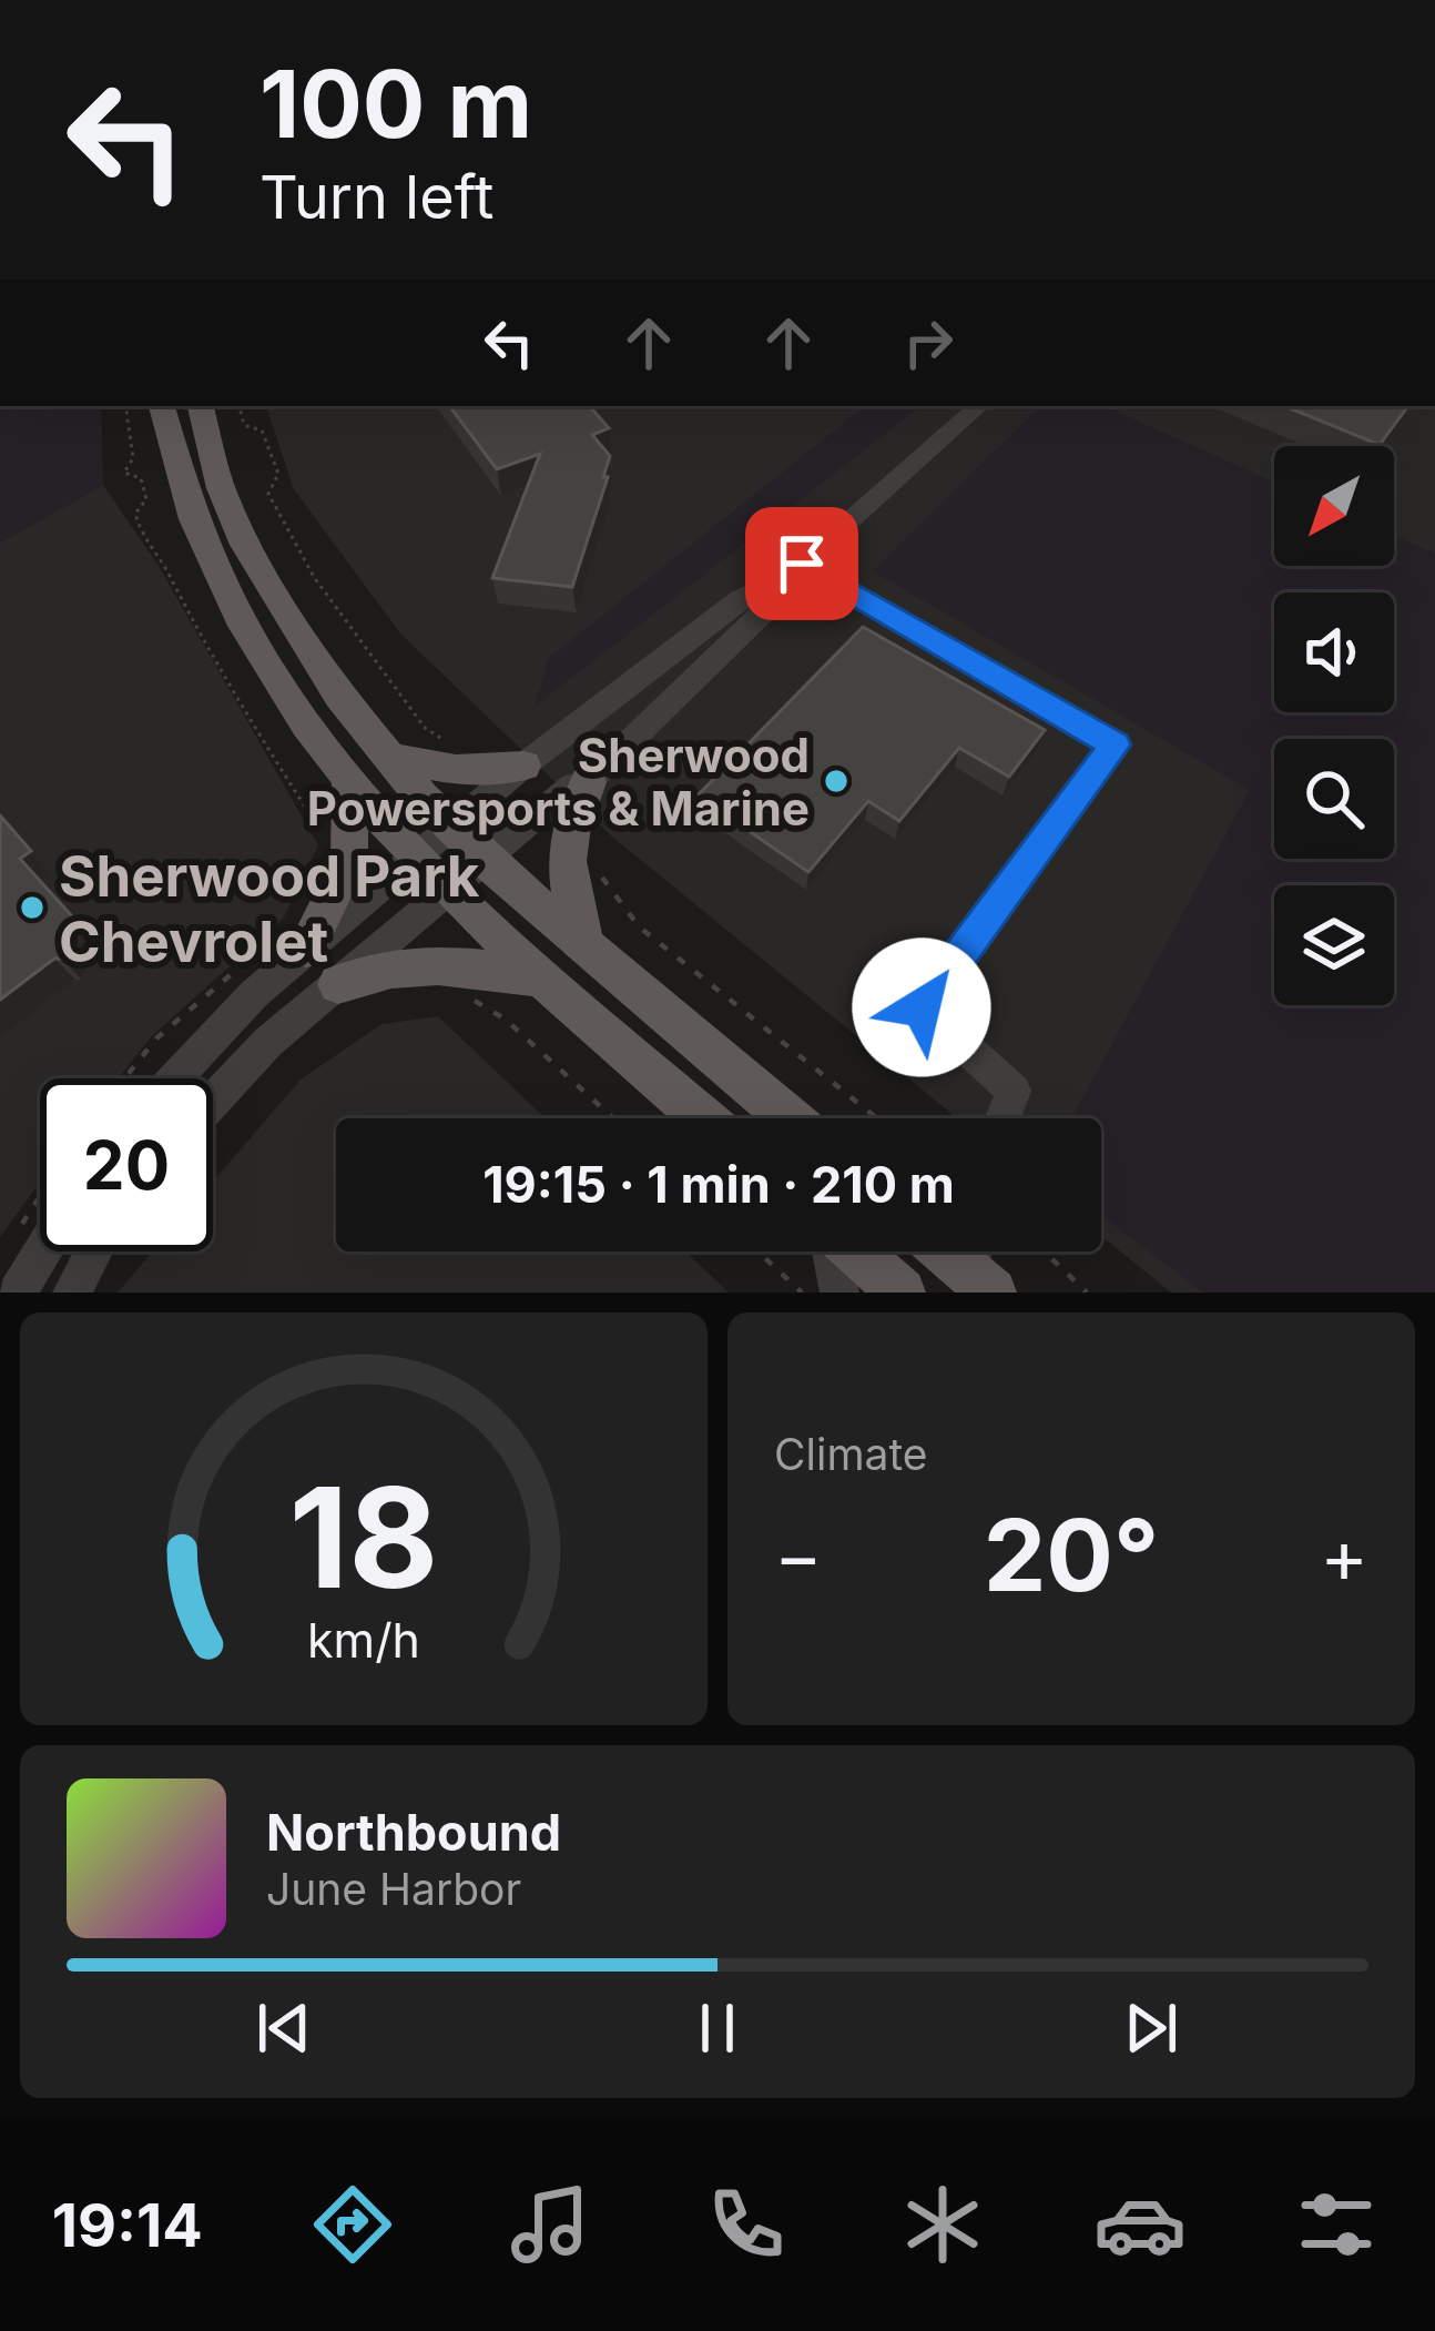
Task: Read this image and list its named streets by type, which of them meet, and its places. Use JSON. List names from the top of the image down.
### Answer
{
  "places": ["Sherwood Powersports & Marine", "Sherwood Park Chevrolet"],
  "north": "bottom left",
  "page": {
    "turn": ["100 m", "Turn left"],
    "limit": "20",
    "trip": "19:15 · 1 min · 210 m",
    "tile": "Climate",
    "heat": ["−", "20°", "+"],
    "song": ["Northbound", "June Harbor"],
    "tabs": "19:14",
    "gauge": ["18", "km/h"]
  }
}
